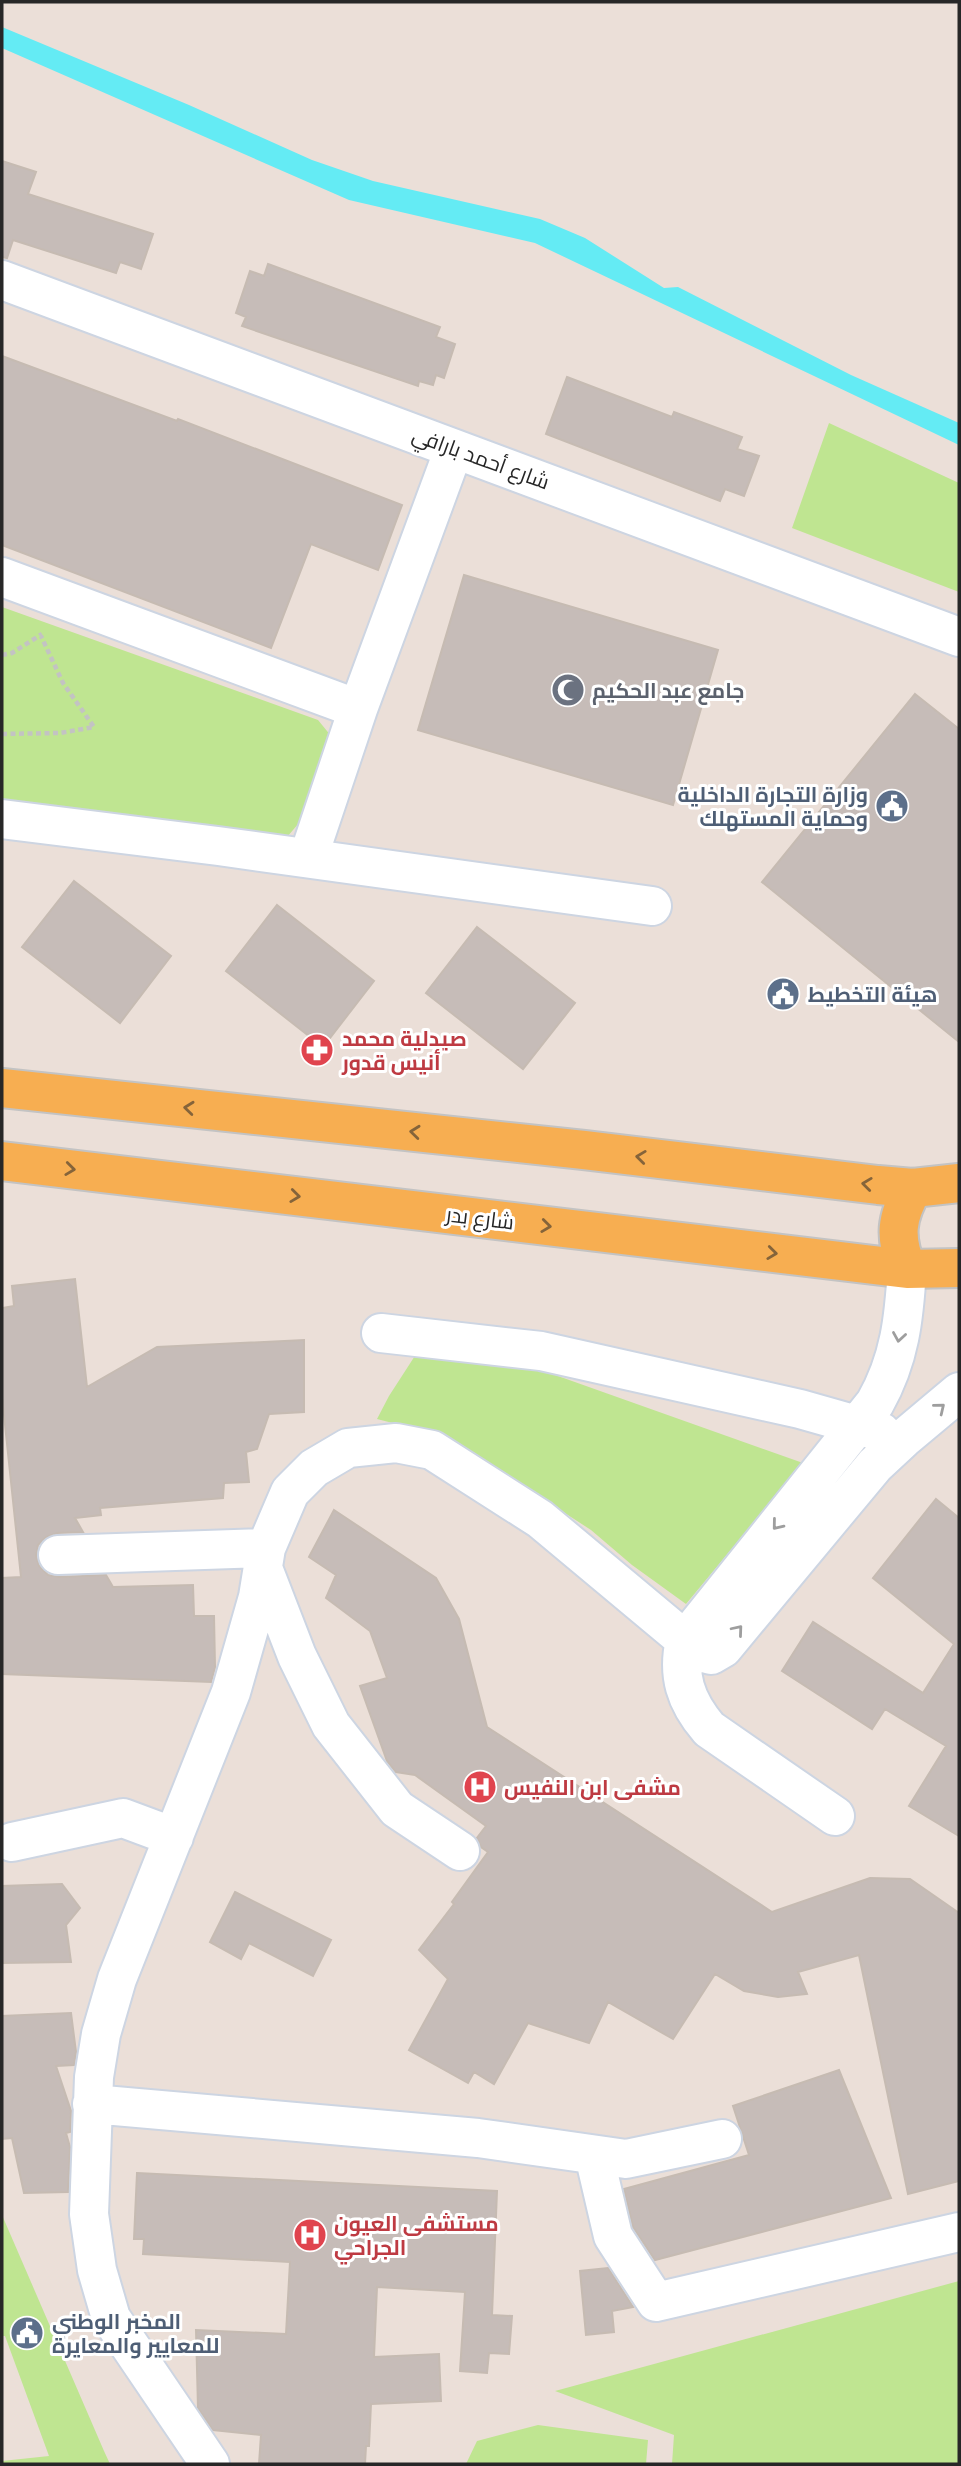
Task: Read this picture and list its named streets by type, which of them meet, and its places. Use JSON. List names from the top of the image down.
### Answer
{
  "streets": {
    "main road": ["شارع بدر"],
    "street": ["شارع أحمد بارافي"]
  },
  "places": {
    "mosque": ["جامع عبد الحكيم"],
    "public building": ["وزارة التجارة الداخلية وحماية المستهلك", "هيئة التخطيط", "المخبر الوطني للمعايير والمعايرة"],
    "pharmacy": ["صيدلية محمد أنيس قدور"],
    "hospital": ["مشفى ابن النفيس", "مستشفى العيون الجراحي"]
  }
}
